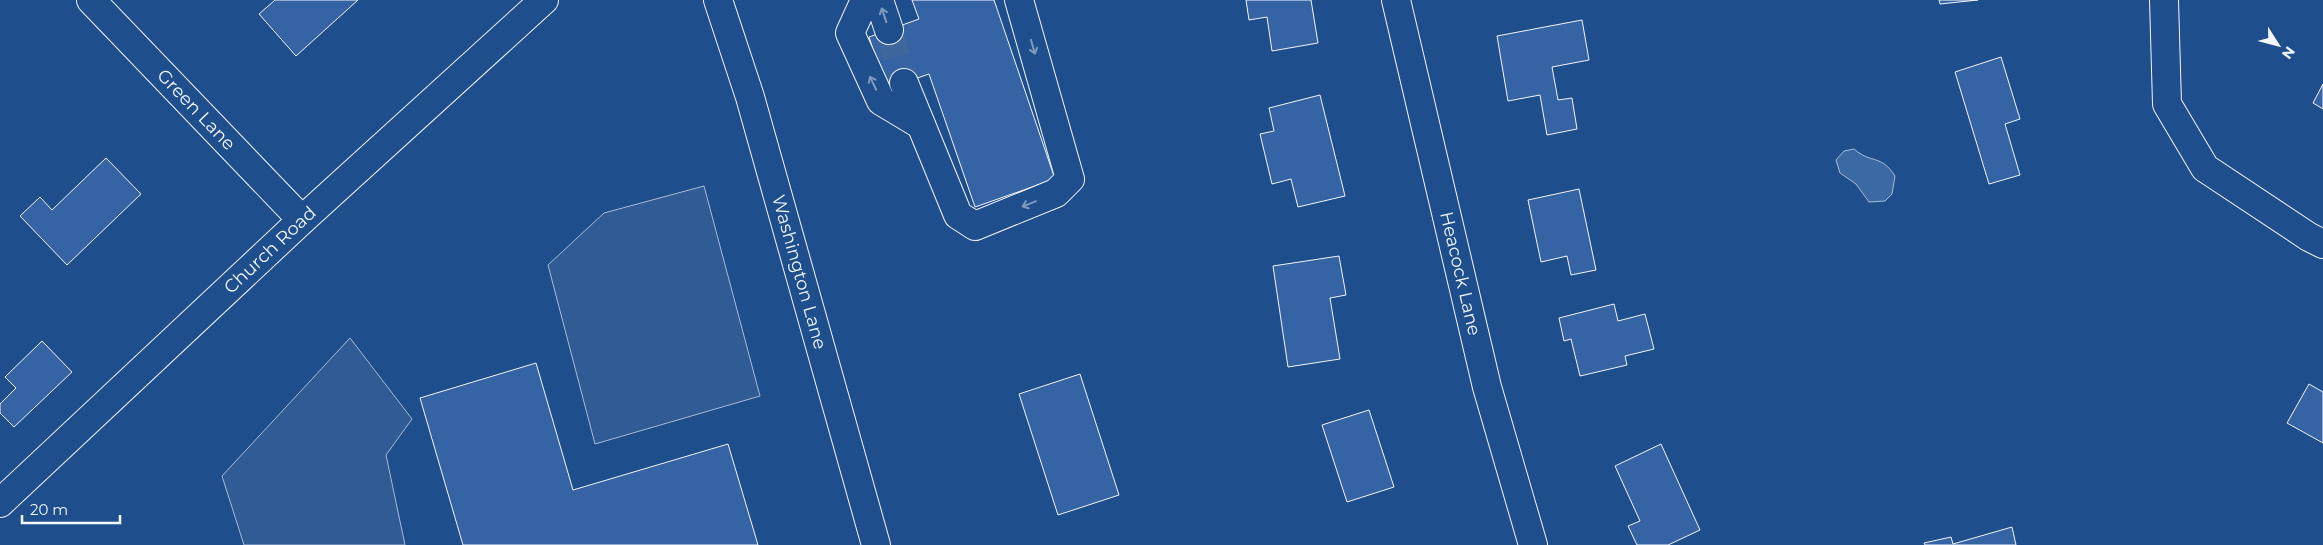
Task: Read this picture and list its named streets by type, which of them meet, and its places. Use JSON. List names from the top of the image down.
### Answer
{
  "streets": {
    "main road": [
      "Green Lane",
      "Church Road",
      "Washington Lane",
      "Heacock Lane"
    ]
  },
  "crossings": [
    ["Green Lane", "Church Road"]
  ],
  "scale_bar": "20 m",
  "north": "bottom right"
}
